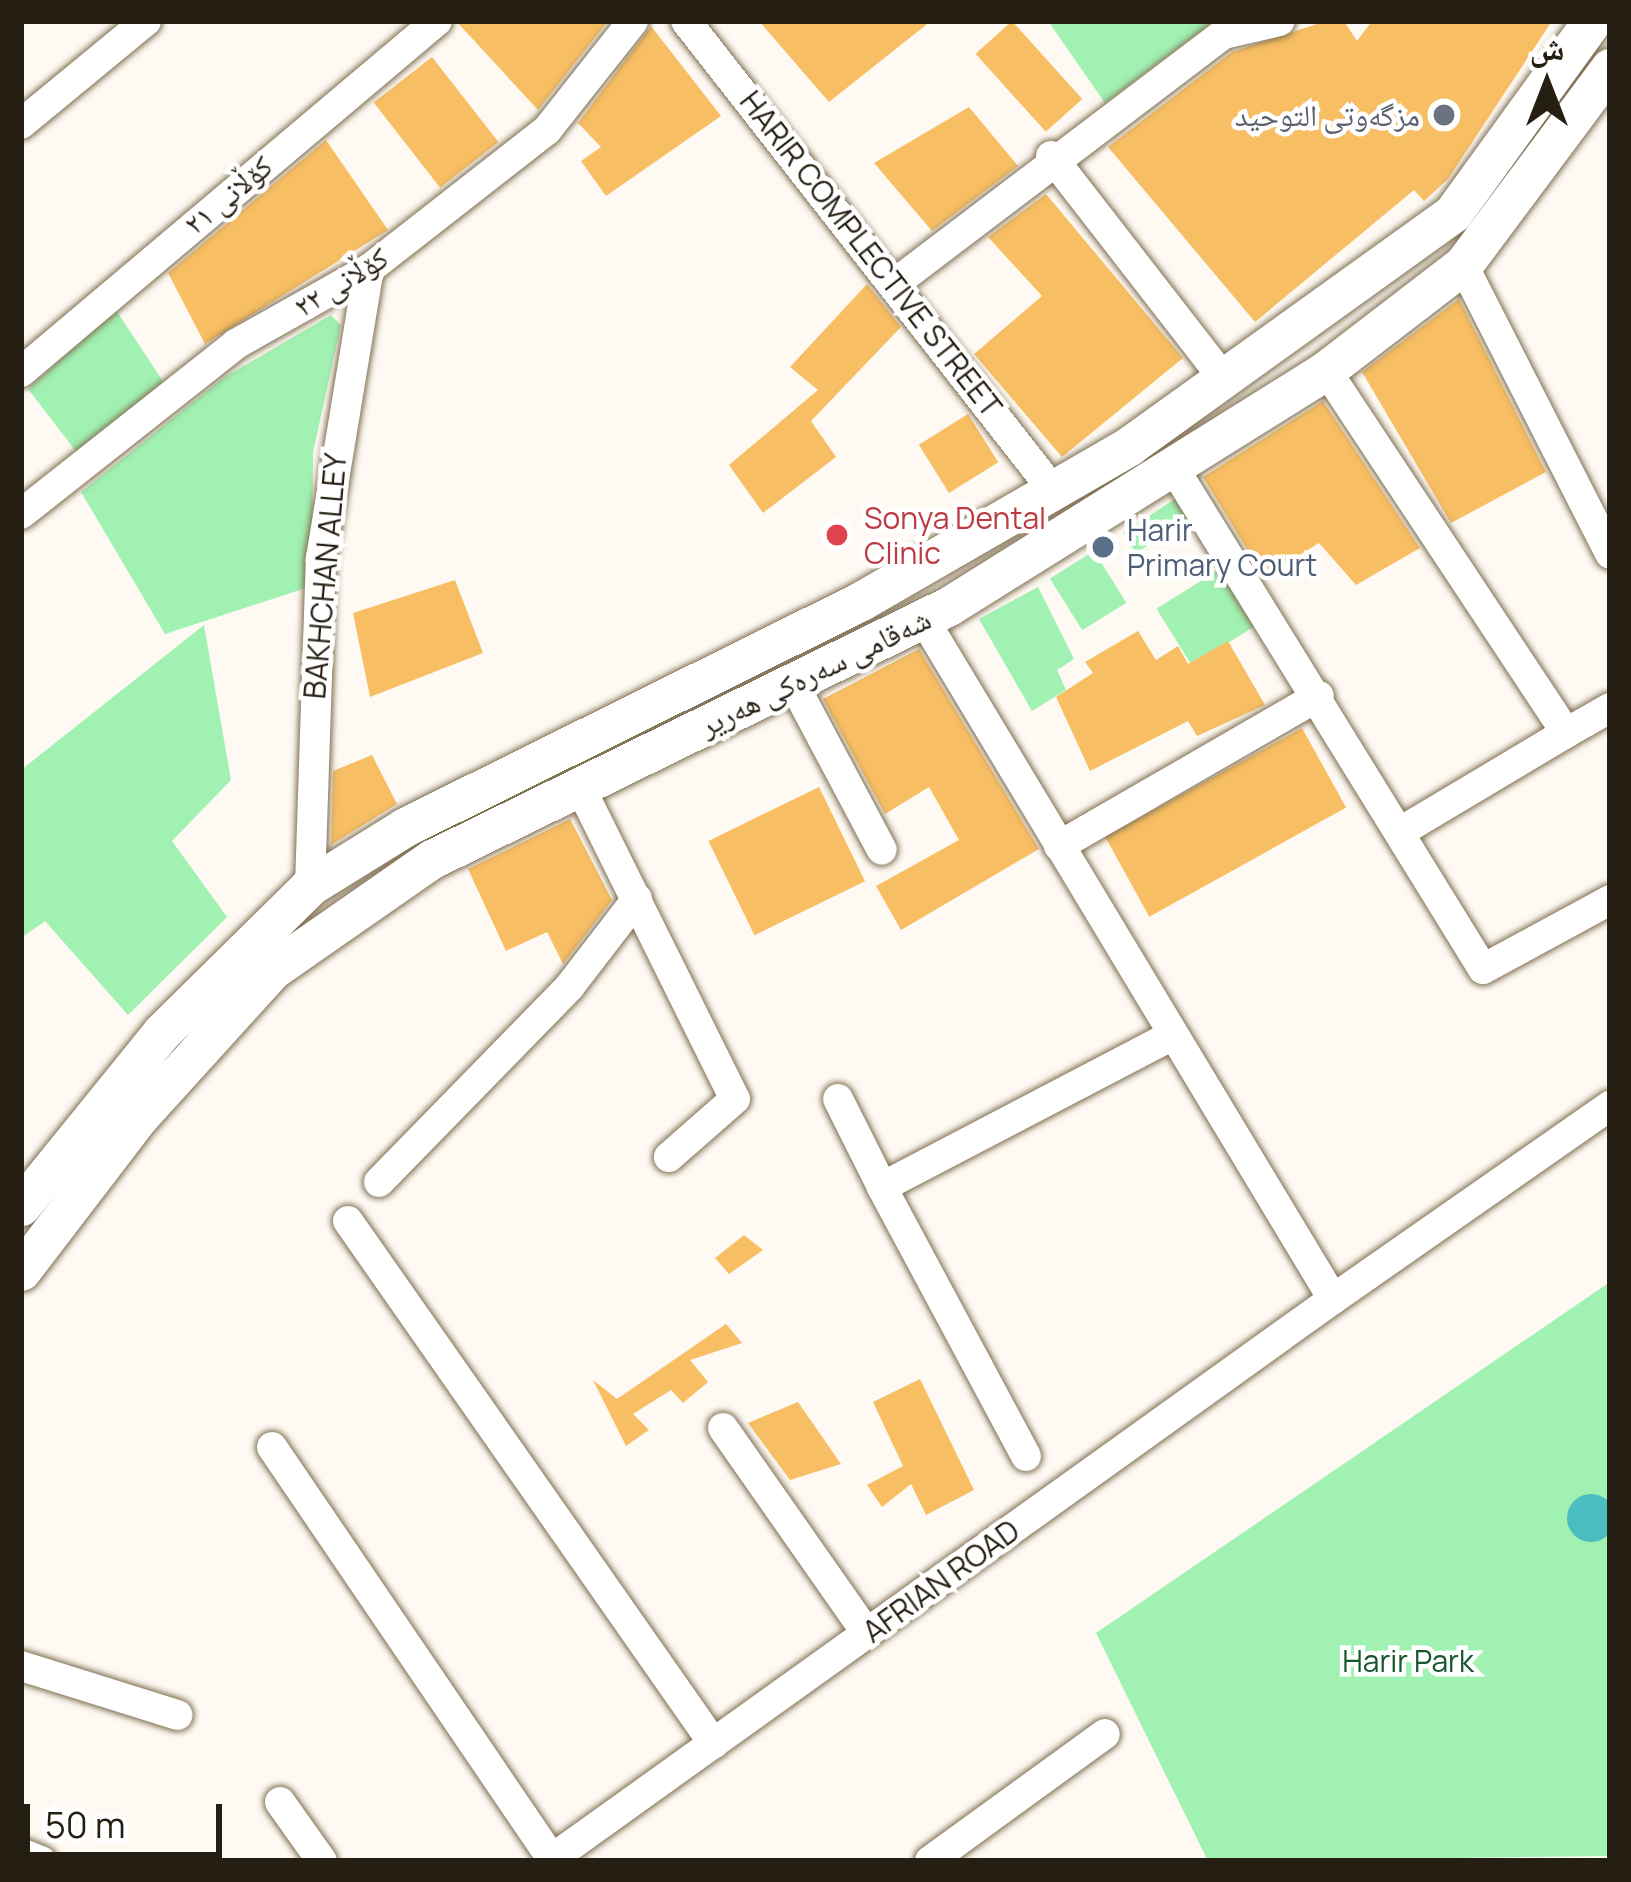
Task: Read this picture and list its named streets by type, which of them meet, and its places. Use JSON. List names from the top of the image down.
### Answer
{
  "streets": {
    "main road": ["شەقامی سەرەکی هەریر"],
    "street": [
      "کۆڵانی ٢١",
      "HARIR COMPLECTIVE STREET",
      "کۆڵانی ٢٢",
      "BAKHCHAN ALLEY",
      "AFRIAN ROAD"
    ]
  },
  "crossings": [
    ["HARIR COMPLECTIVE STREET", "شەقامی سەرەکی هەریر"],
    ["کۆڵانی ٢٢", "BAKHCHAN ALLEY"],
    ["BAKHCHAN ALLEY", "شەقامی سەرەکی هەریر"]
  ],
  "parks": ["Harir Park"],
  "places": ["مزگەوتی التوحید", "Sonya Dental Clinic", "Harir Primary Court"],
  "scale_bar": "50 m",
  "north": "top"
}
